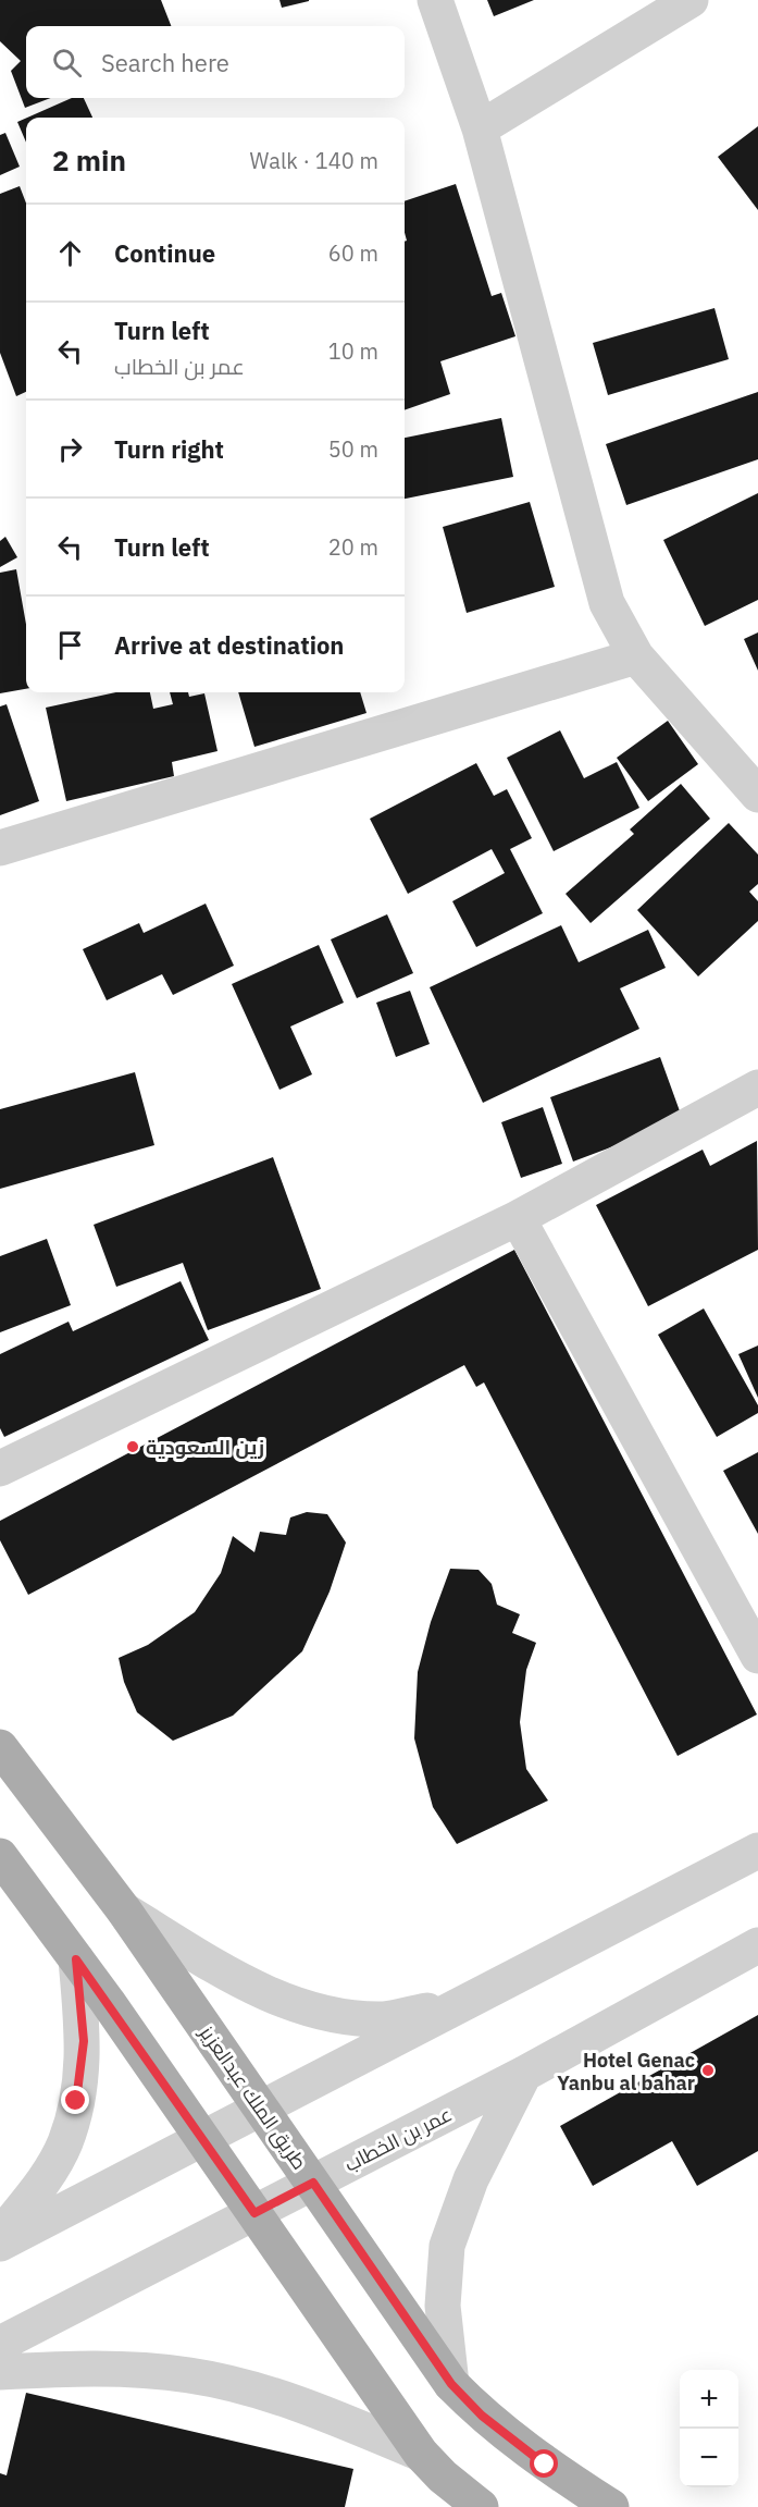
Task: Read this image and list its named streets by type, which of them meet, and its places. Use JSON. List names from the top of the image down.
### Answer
{
  "streets": {
    "main road": ["طريق الملك عبدالعزيز"],
    "street": ["عمر بن الخطاب"]
  },
  "crossings": [
    ["طريق الملك عبدالعزيز", "عمر بن الخطاب"]
  ],
  "places": ["زين السعودية", "Hotel Genac Yanbu al bahar"],
  "page": {
    "search": "Search here",
    "heading": ["2 min", "Walk · 140 m"],
    "list": [
      ["Continue", "60 m"],
      ["Turn left", "عمر بن الخطاب", "10 m"],
      ["Turn right", "50 m"],
      ["Turn left", "20 m"],
      "Arrive at destination"
    ],
    "map_buttons": ["+", "−"]
  }
}
